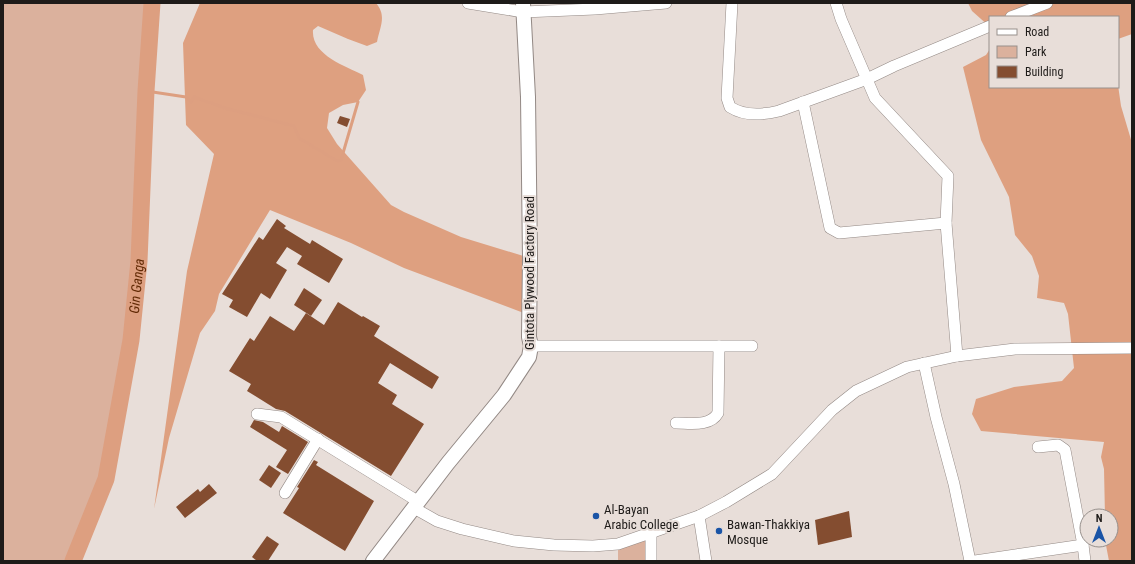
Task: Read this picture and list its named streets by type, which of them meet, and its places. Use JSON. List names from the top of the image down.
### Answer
{
  "streets": {
    "main road": ["Gintota Plywood Factory Road"]
  },
  "water": ["Gin Ganga"],
  "places": ["Al-Bayan Arabic College", "Bawan-Thakkiya Mosque"],
  "legend": ["Road", "Park", "Building"],
  "north": "top"
}
